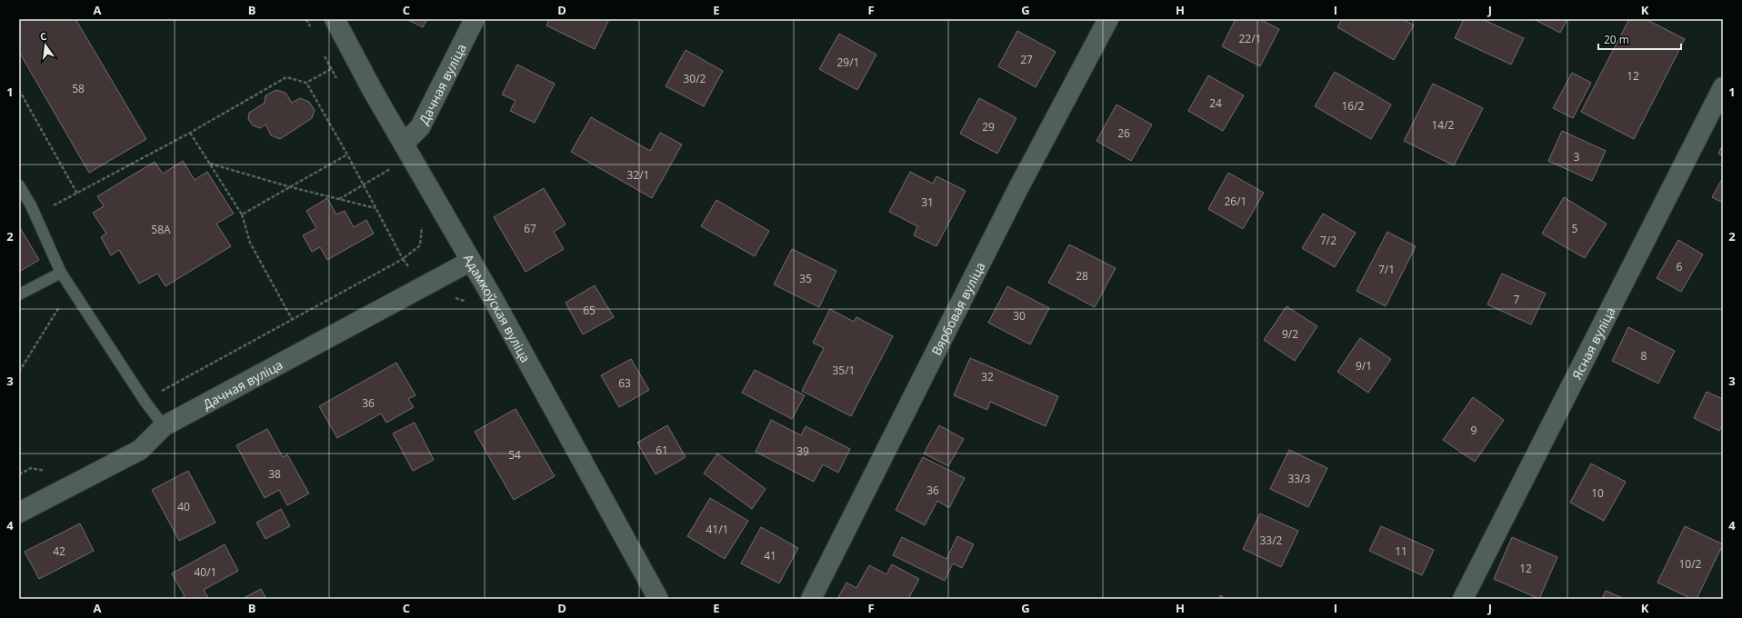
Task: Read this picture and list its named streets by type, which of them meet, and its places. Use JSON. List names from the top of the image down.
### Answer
{
  "streets": {
    "street": [
      "Дачная вуліца",
      "Адамкоўская вуліца",
      "Вярбовая вуліца",
      "Ясная вуліца"
    ]
  },
  "crossings": [
    ["Дачная вуліца", "Адамкоўская вуліца"]
  ],
  "house_numbers": [
    "22/1",
    "27",
    "29/1",
    "12",
    "30/2",
    "58",
    "24",
    "16/2",
    "14/2",
    "29",
    "26",
    "3",
    "32/1",
    "26/1",
    "31",
    "67",
    "5",
    "58А",
    "7/2",
    "6",
    "7/1",
    "28",
    "35",
    "7",
    "65",
    "30",
    "9/2",
    "8",
    "9/1",
    "35/1",
    "32",
    "63",
    "36",
    "9",
    "61",
    "39",
    "54",
    "38",
    "33/3",
    "36",
    "10",
    "40",
    "41/1",
    "33/2",
    "42",
    "11",
    "41",
    "10/2",
    "12",
    "40/1"
  ],
  "scale_bar": "20 m",
  "north": "top",
  "grid": {
    "columns": [
      "A",
      "B",
      "C",
      "D",
      "E",
      "F",
      "G",
      "H",
      "I",
      "J",
      "K"
    ],
    "rows": [
      "1",
      "2",
      "3",
      "4"
    ]
  }
}
